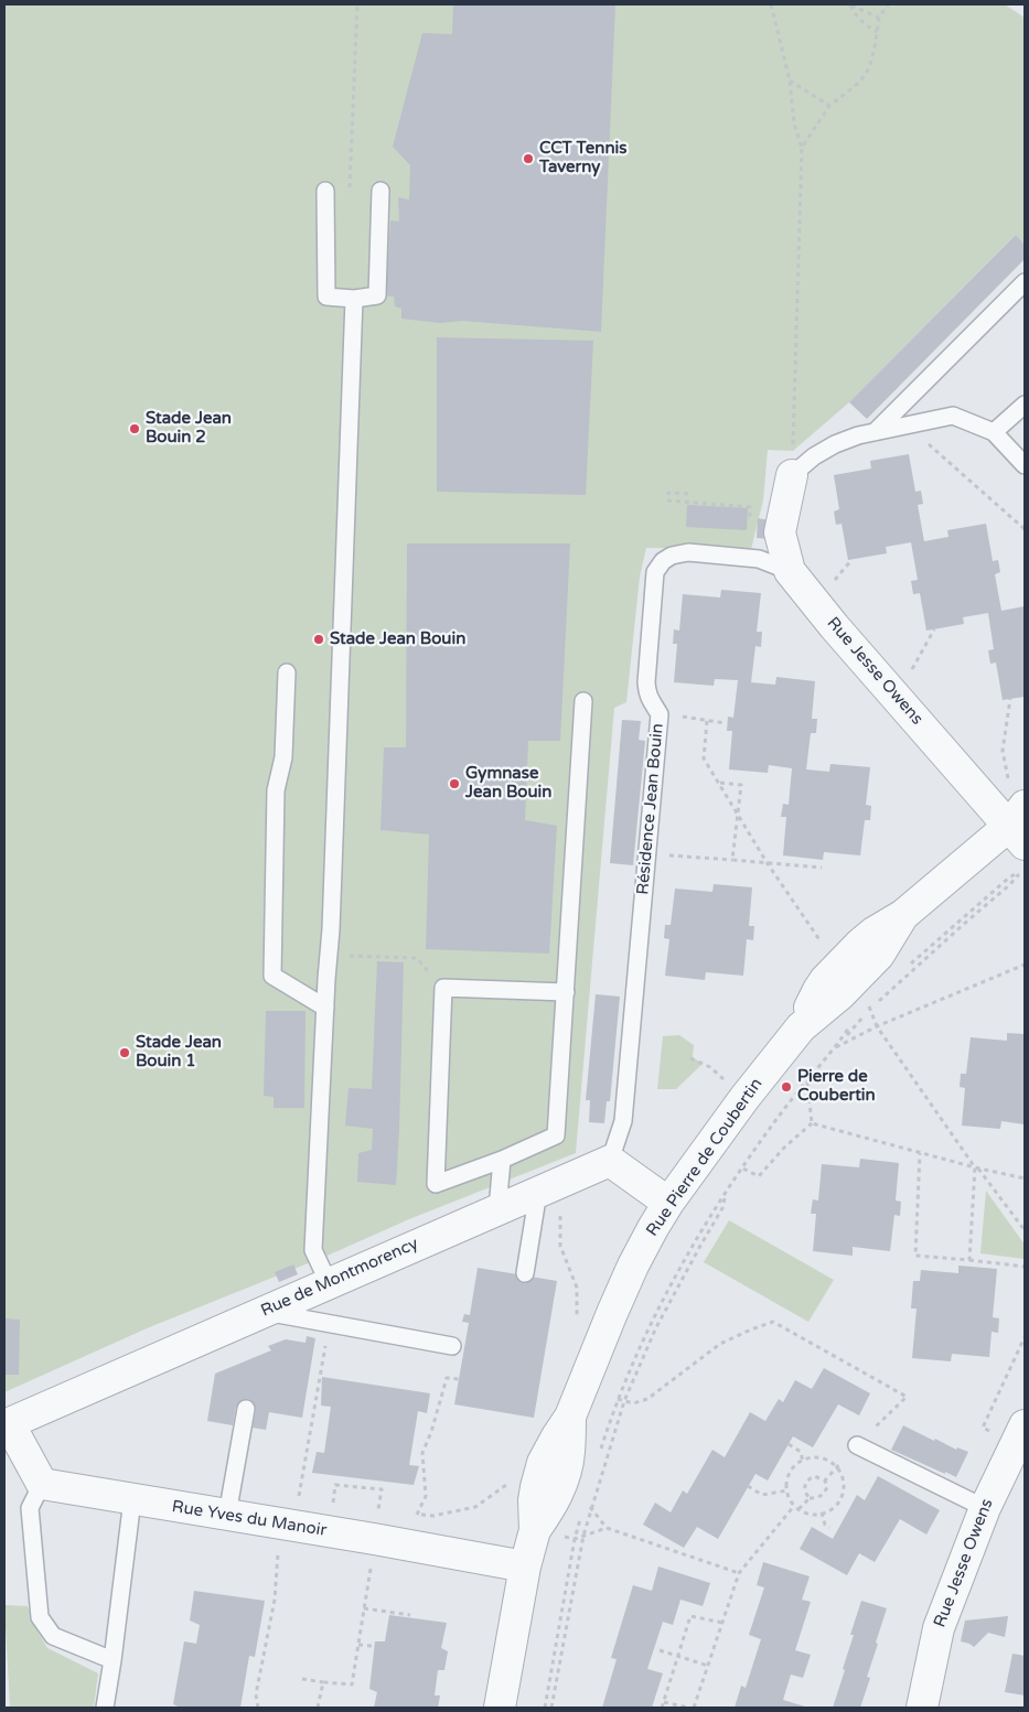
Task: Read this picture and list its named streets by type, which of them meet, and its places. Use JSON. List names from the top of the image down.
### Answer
{
  "streets": {
    "street": [
      "Rue Jesse Owens",
      "Rue Pierre de Coubertin",
      "Rue de Montmorency",
      "Rue Yves du Manoir"
    ],
    "lane": ["Résidence Jean Bouin"]
  },
  "crossings": [
    ["Rue Jesse Owens", "Résidence Jean Bouin"],
    ["Rue Jesse Owens", "Rue Pierre de Coubertin"],
    ["Résidence Jean Bouin", "Rue de Montmorency"],
    ["Rue Pierre de Coubertin", "Rue Yves du Manoir"]
  ],
  "places": [
    "CCT Tennis Taverny",
    "Stade Jean Bouin 2",
    "Stade Jean Bouin",
    "Gymnase Jean Bouin",
    "Stade Jean Bouin 1",
    "Pierre de Coubertin"
  ]
}
